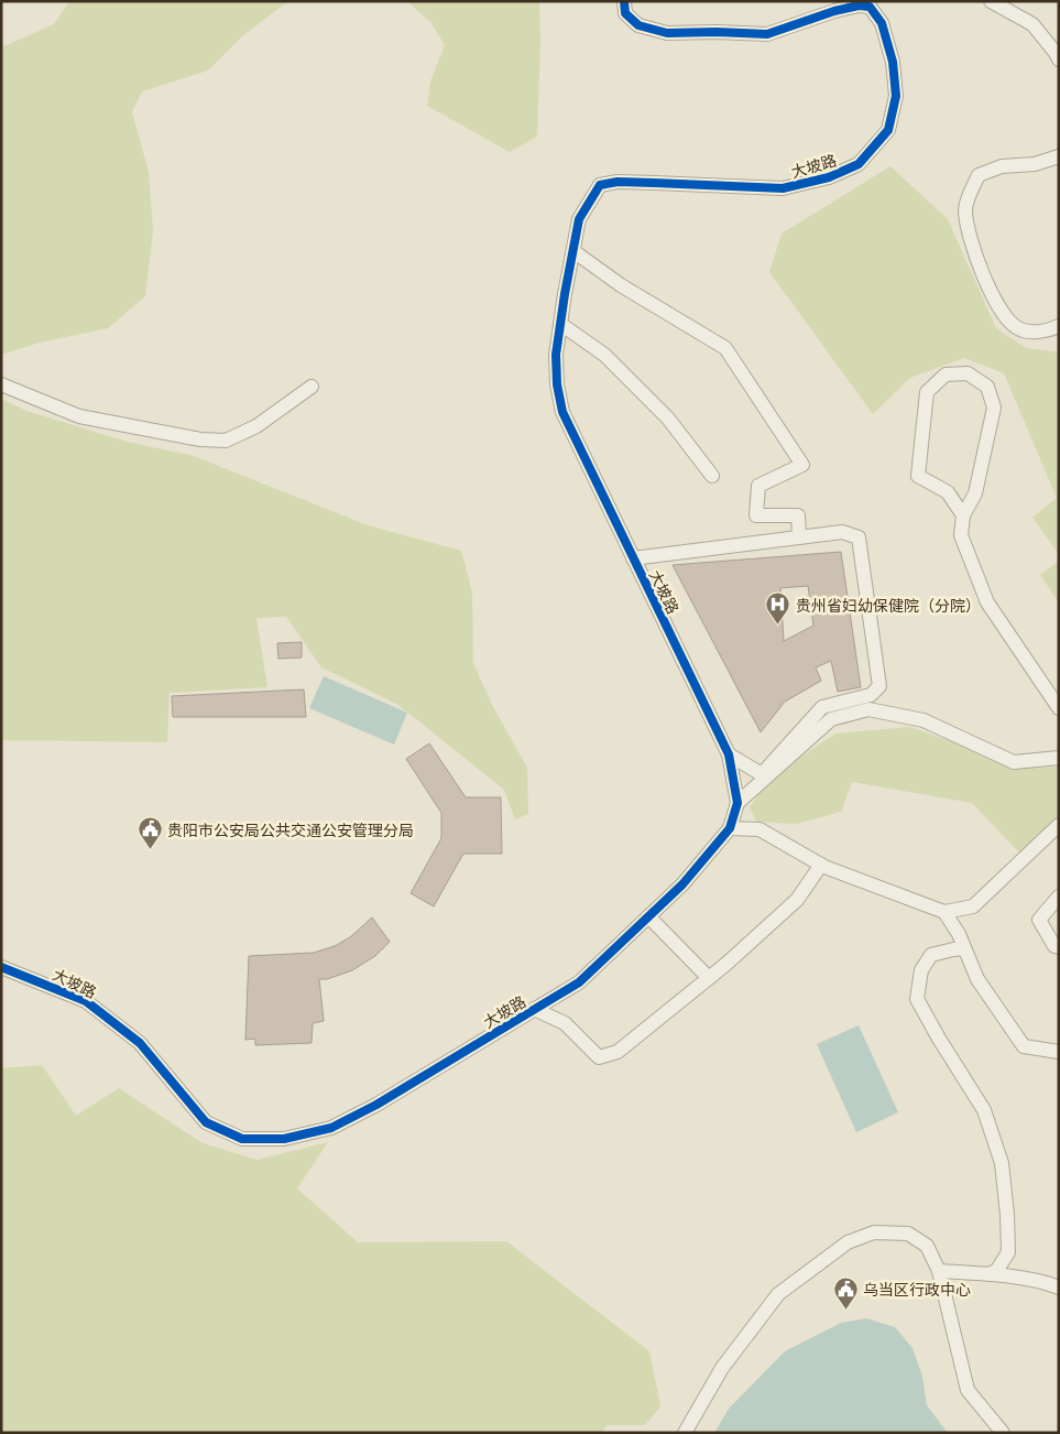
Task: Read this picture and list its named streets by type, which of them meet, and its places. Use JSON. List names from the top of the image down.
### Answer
{
  "streets": {
    "street": ["大坡路"]
  },
  "places": {
    "hospital": ["贵州省妇幼保健院（分院）"],
    "public building": ["贵阳市公安局公共交通公安管理分局", "乌当区行政中心"]
  }
}
